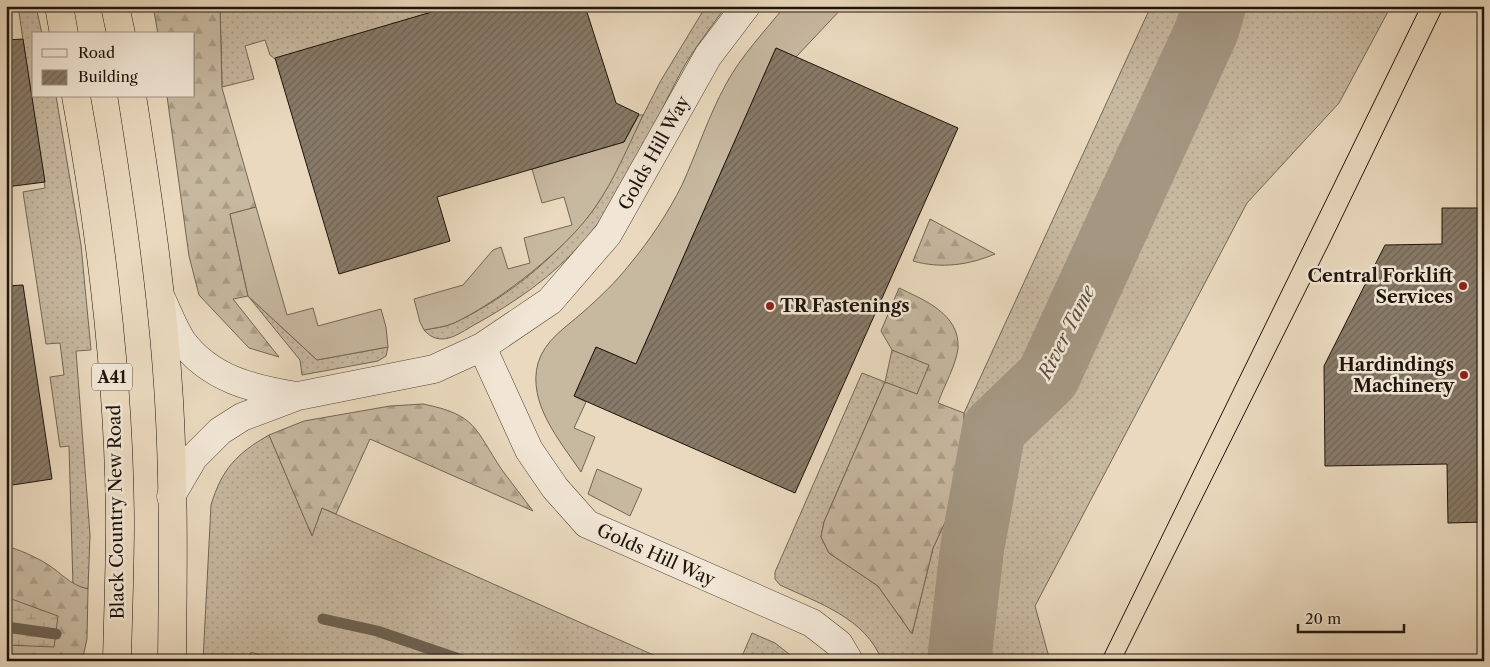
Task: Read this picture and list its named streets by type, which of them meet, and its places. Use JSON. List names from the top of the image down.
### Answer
{
  "streets": {
    "highway": ["A41", "Black Country New Road"],
    "street": ["Golds Hill Way"]
  },
  "water": ["River Tame"],
  "places": ["Central Forklift Services", "TR Fastenings", "Hardindings Machinery"],
  "legend": ["Road", "Building"],
  "scale_bar": "20 m"
}
